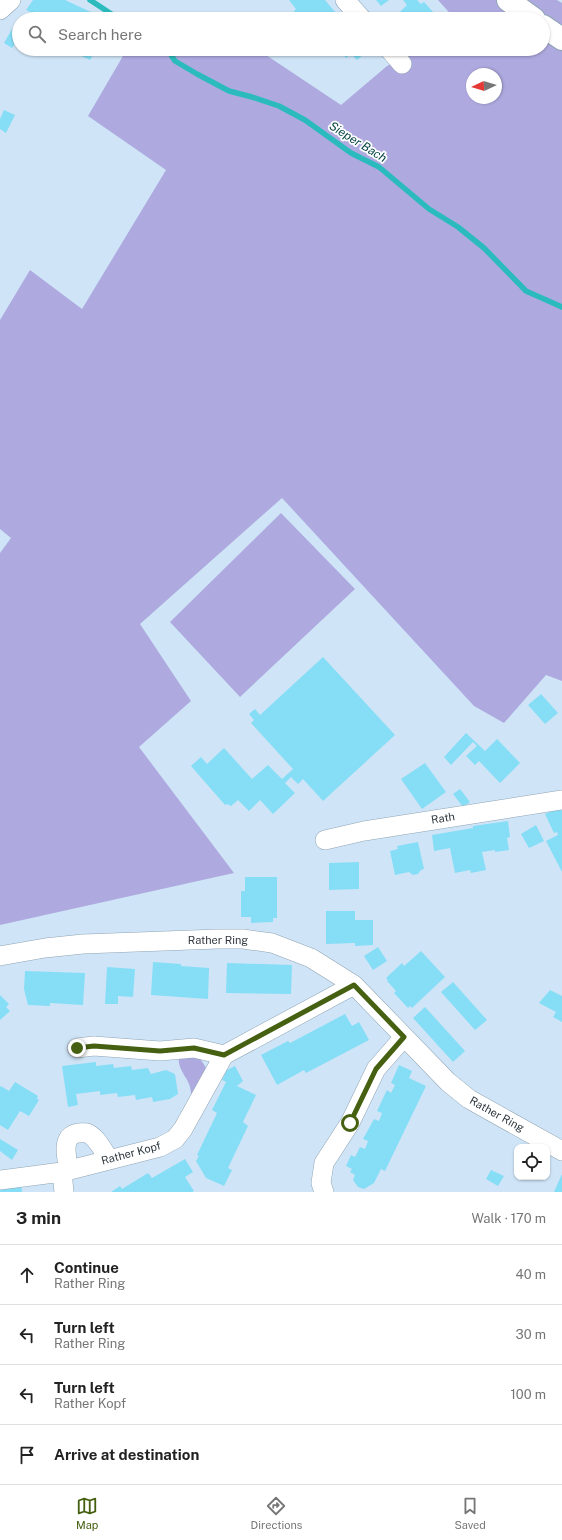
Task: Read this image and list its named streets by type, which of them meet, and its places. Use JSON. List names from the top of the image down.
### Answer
{
  "streets": {
    "street": ["Rath", "Rather Ring", "Rather Kopf"]
  },
  "water": ["Sieper Bach"],
  "north": "left",
  "page": {
    "search": "Search here",
    "heading": ["3 min", "Walk · 170 m"],
    "list": [
      ["Continue", "Rather Ring", "40 m"],
      ["Turn left", "Rather Ring", "30 m"],
      ["Turn left", "Rather Kopf", "100 m"],
      "Arrive at destination"
    ],
    "nav": ["Map", "Directions", "Saved"]
  }
}
